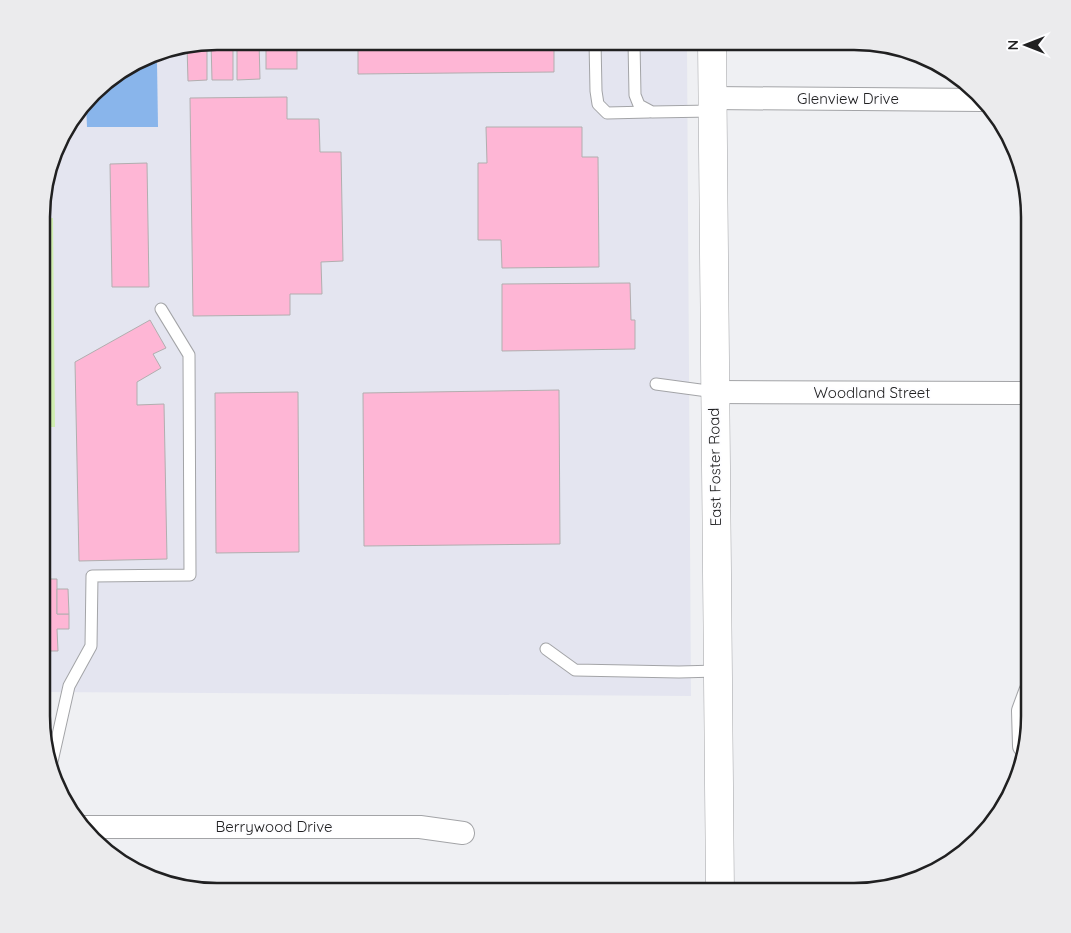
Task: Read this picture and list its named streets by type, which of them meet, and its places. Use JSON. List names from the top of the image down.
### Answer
{
  "streets": {
    "street": [
      "Glenview Drive",
      "Woodland Street",
      "East Foster Road",
      "Berrywood Drive"
    ]
  },
  "crossings": [
    ["Glenview Drive", "East Foster Road"],
    ["Woodland Street", "East Foster Road"]
  ],
  "north": "left"
}
